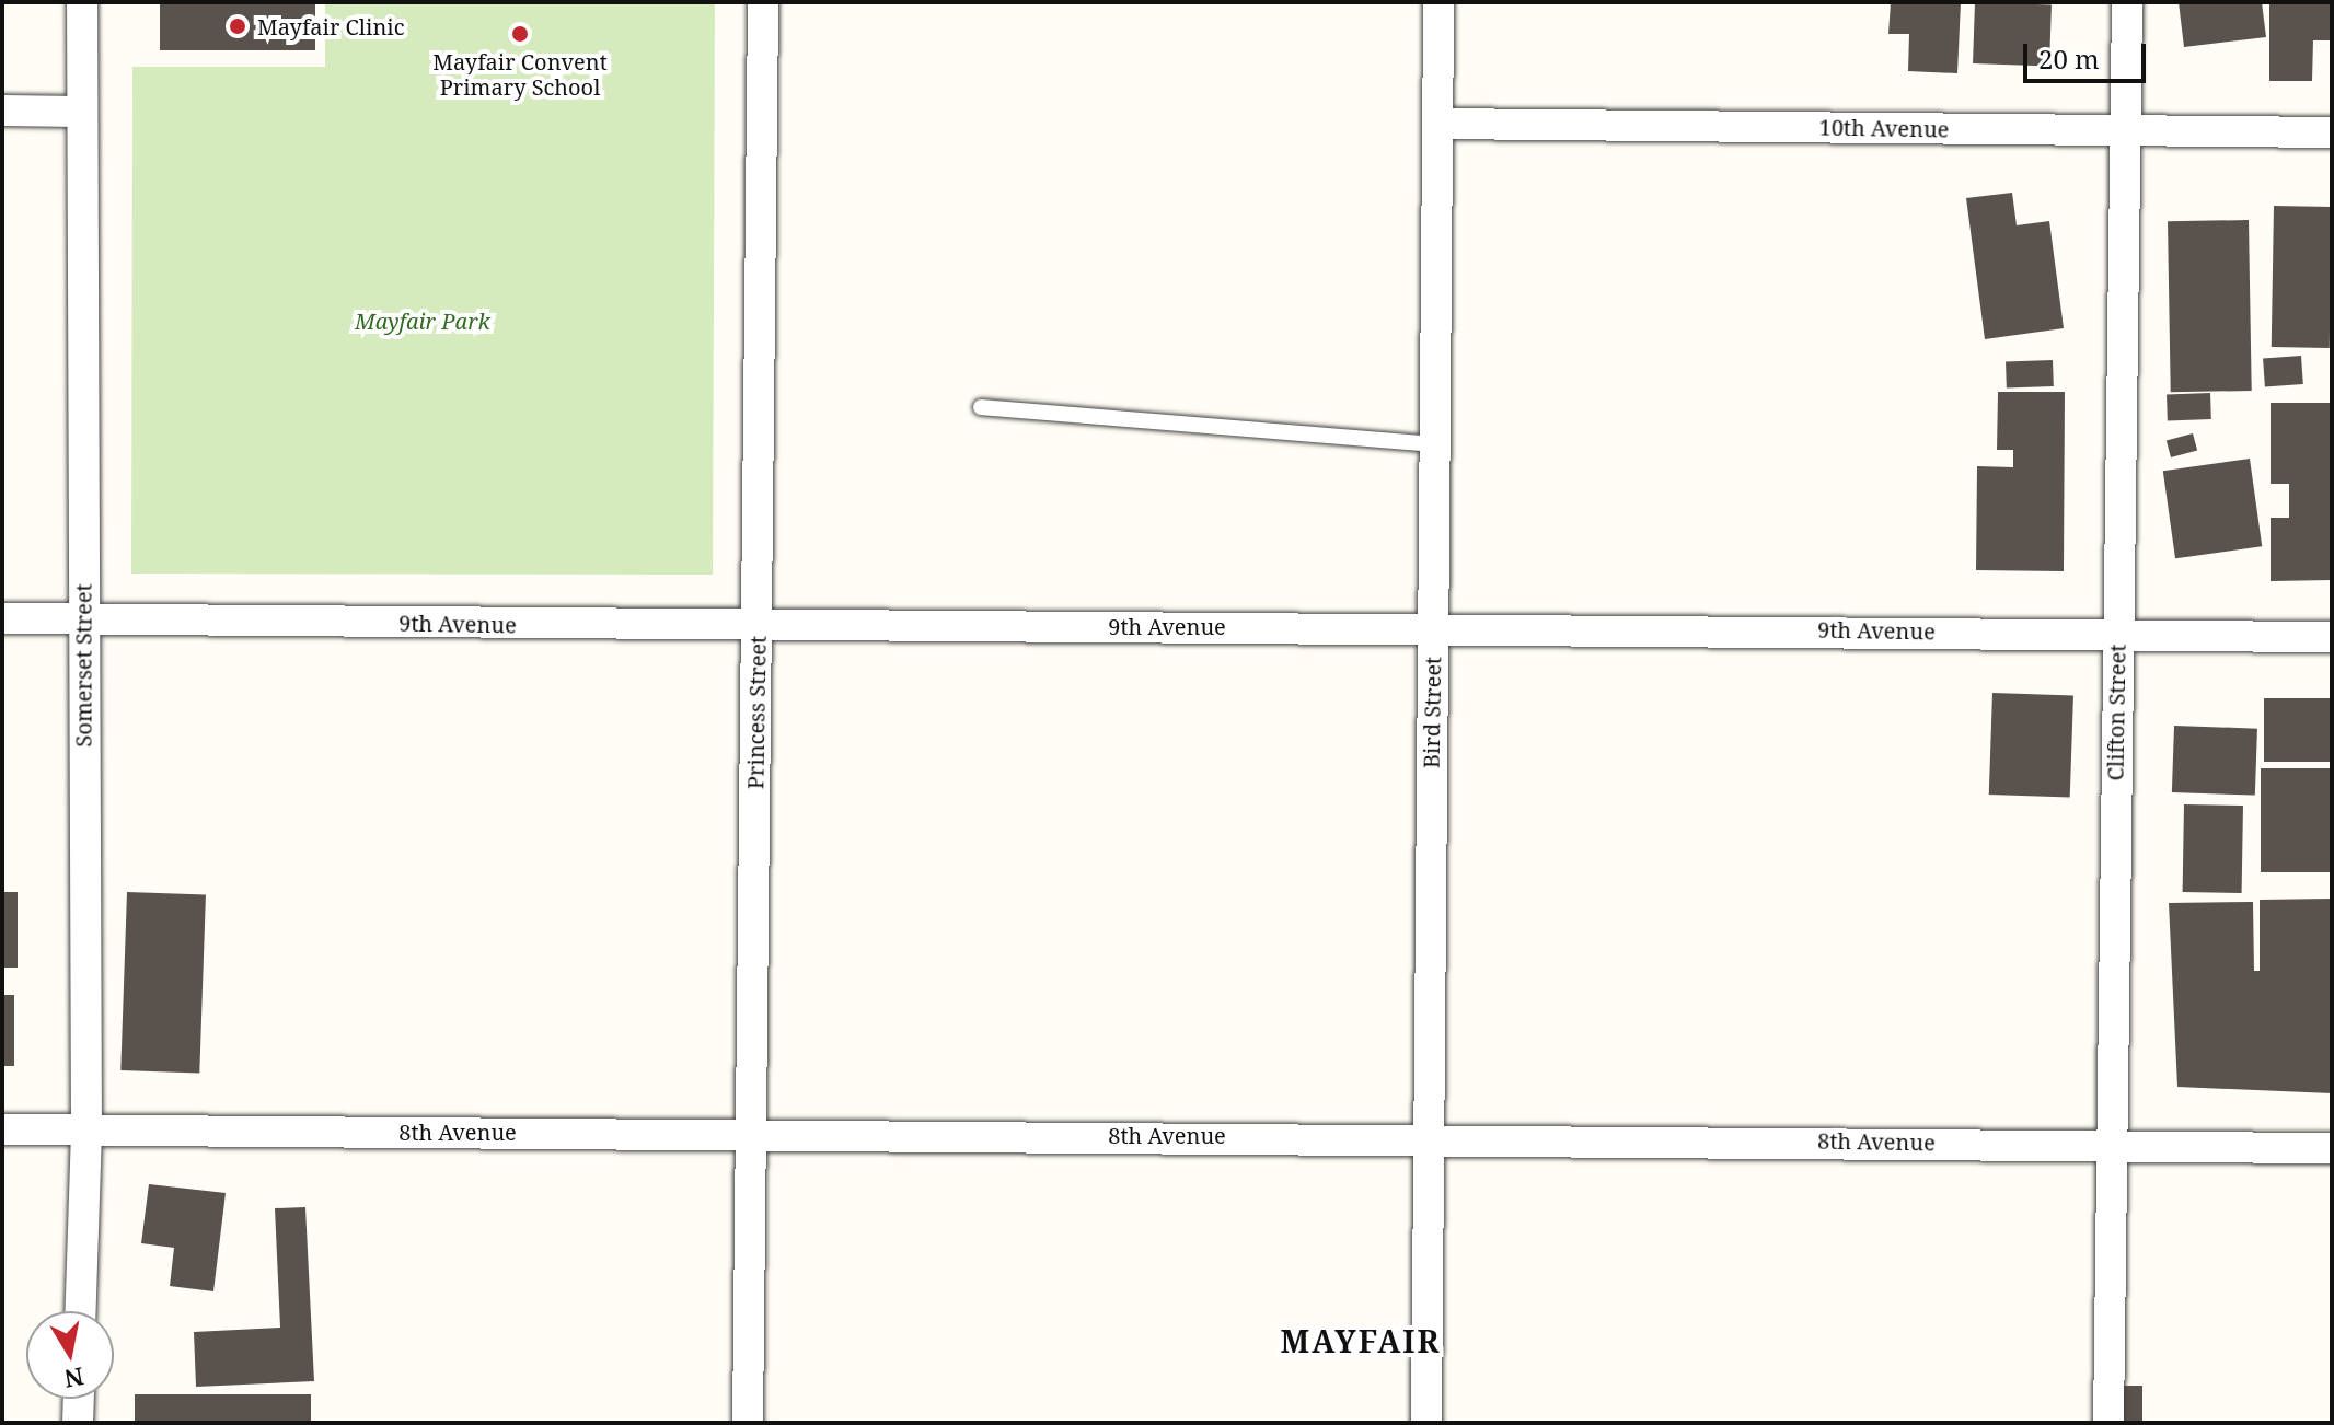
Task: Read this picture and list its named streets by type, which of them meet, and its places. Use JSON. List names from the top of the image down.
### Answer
{
  "streets": {
    "street": [
      "10th Avenue",
      "9th Avenue",
      "Somerset Street",
      "Princess Street",
      "Bird Street",
      "Clifton Street",
      "8th Avenue"
    ]
  },
  "crossings": [
    ["10th Avenue", "Bird Street"],
    ["10th Avenue", "Clifton Street"],
    ["9th Avenue", "Somerset Street"],
    ["9th Avenue", "Princess Street"],
    ["9th Avenue", "Bird Street"],
    ["9th Avenue", "Clifton Street"],
    ["Somerset Street", "8th Avenue"],
    ["Princess Street", "8th Avenue"],
    ["Bird Street", "8th Avenue"],
    ["Clifton Street", "8th Avenue"]
  ],
  "districts": ["MAYFAIR"],
  "parks": ["Mayfair Park"],
  "places": ["Mayfair Clinic", "Mayfair Convent Primary School"],
  "scale_bar": "20 m",
  "north": "bottom"
}
